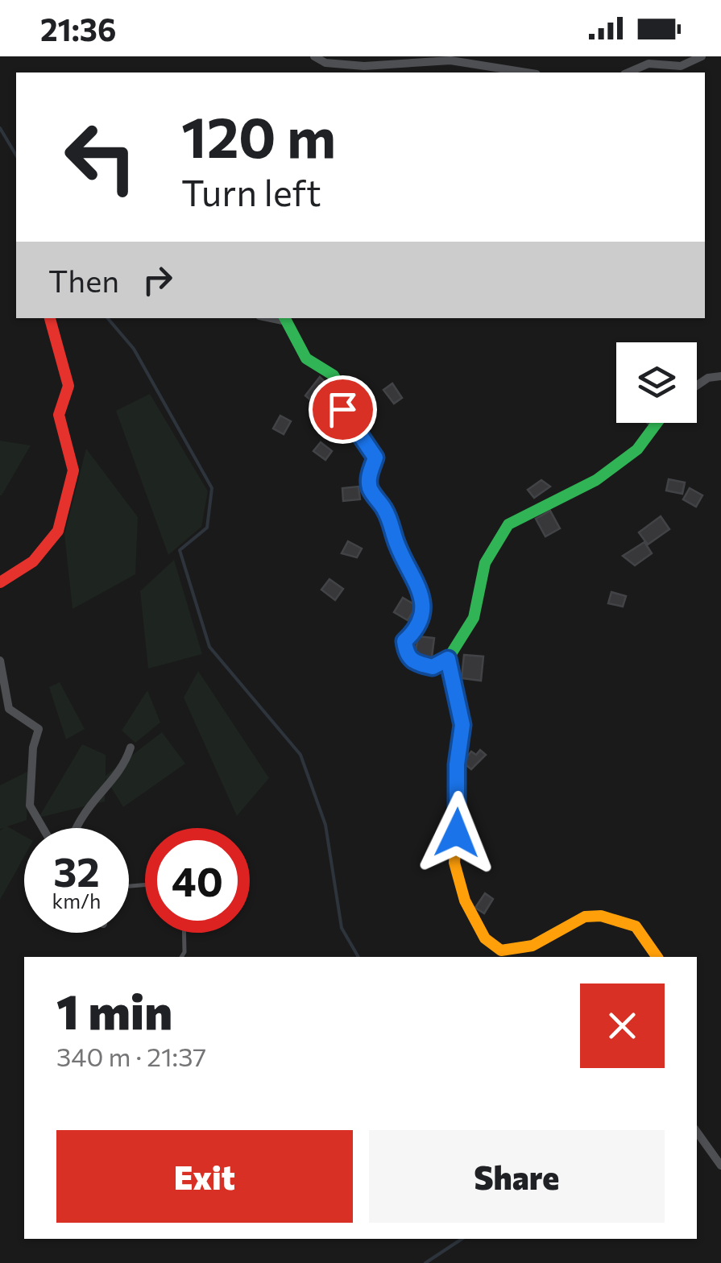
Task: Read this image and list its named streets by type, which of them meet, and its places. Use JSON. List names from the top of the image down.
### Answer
{
  "page": {
    "status": "21:36",
    "turn": ["120 m", "Turn left"],
    "then": "Then",
    "speed": "32 km/h",
    "limit": "40",
    "heading": ["1 min", "340 m · 21:37"],
    "buttons": ["Exit", "Share"]
  }
}
